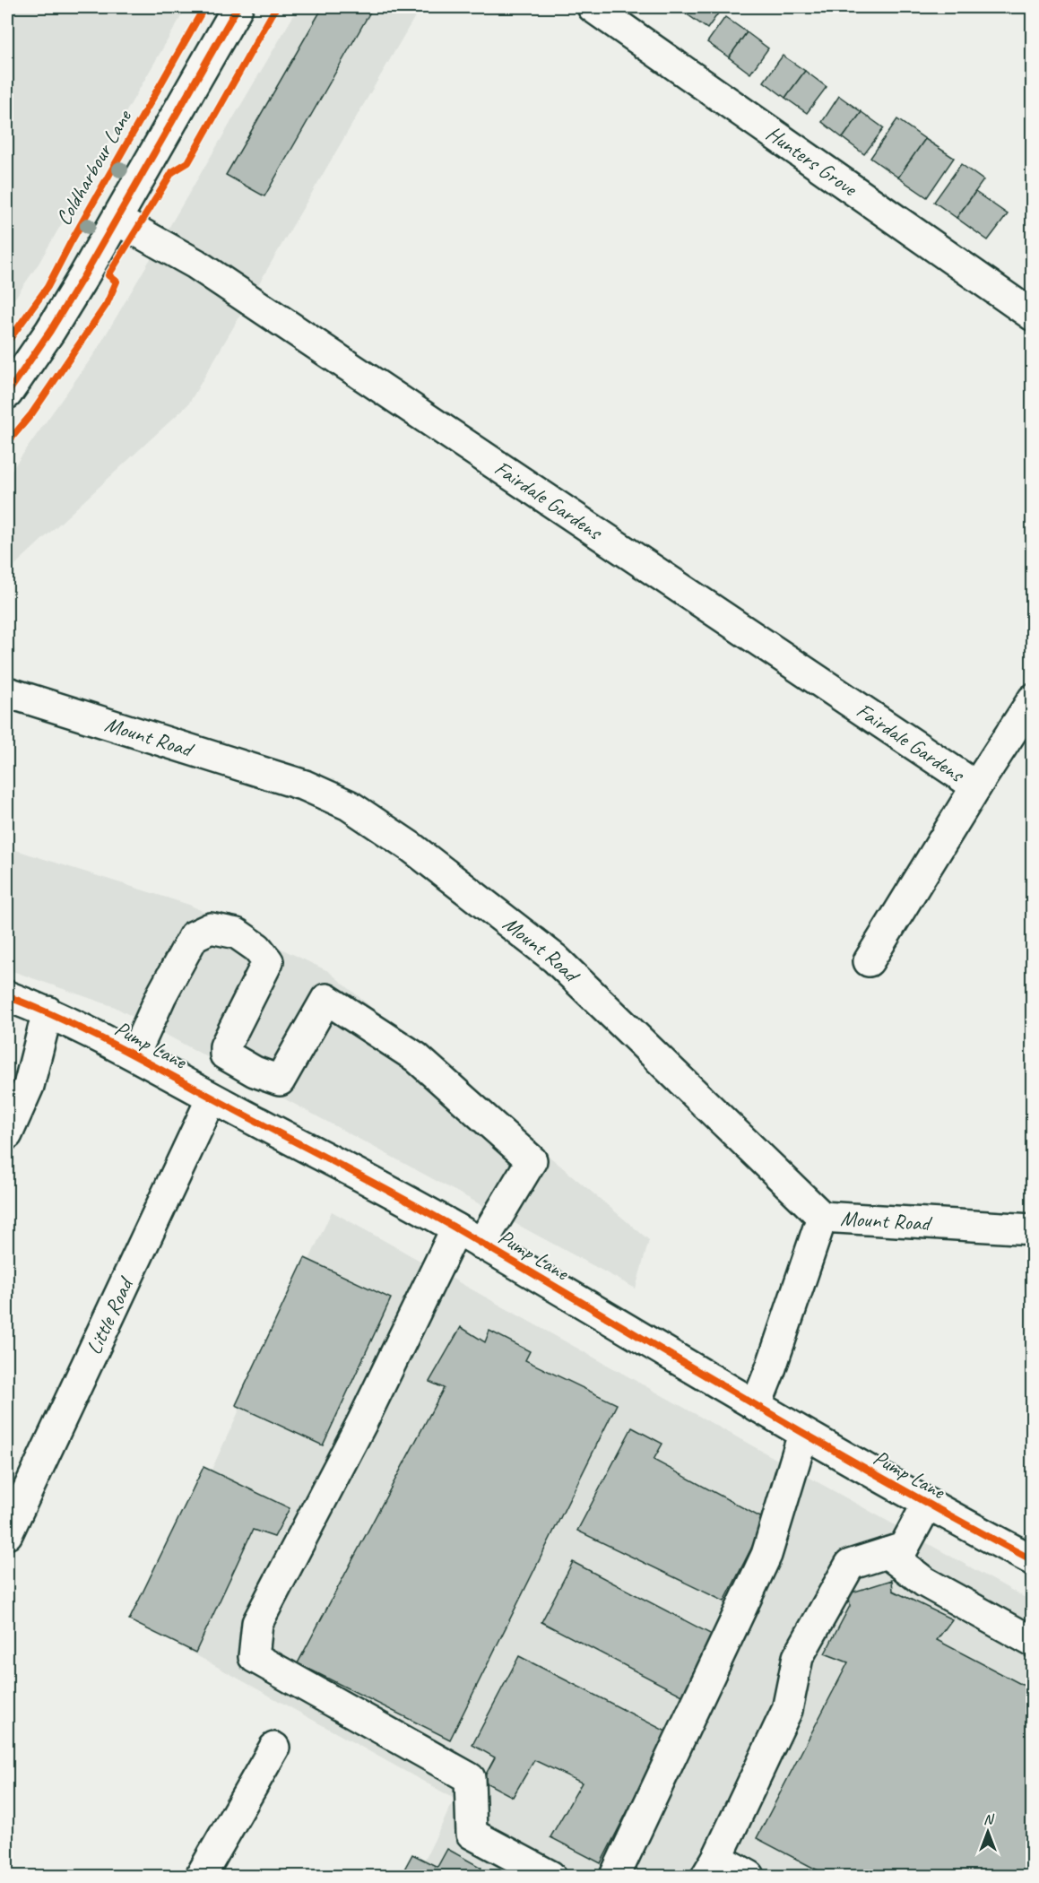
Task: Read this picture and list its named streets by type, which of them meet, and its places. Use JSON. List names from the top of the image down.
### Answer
{
  "streets": {
    "street": [
      "Hunters Grove",
      "Coldharbour Lane",
      "Fairdale Gardens",
      "Mount Road",
      "Pump Lane",
      "Little Road"
    ]
  },
  "crossings": [
    ["Coldharbour Lane", "Fairdale Gardens"],
    ["Pump Lane", "Little Road"]
  ],
  "north": "top"
}
